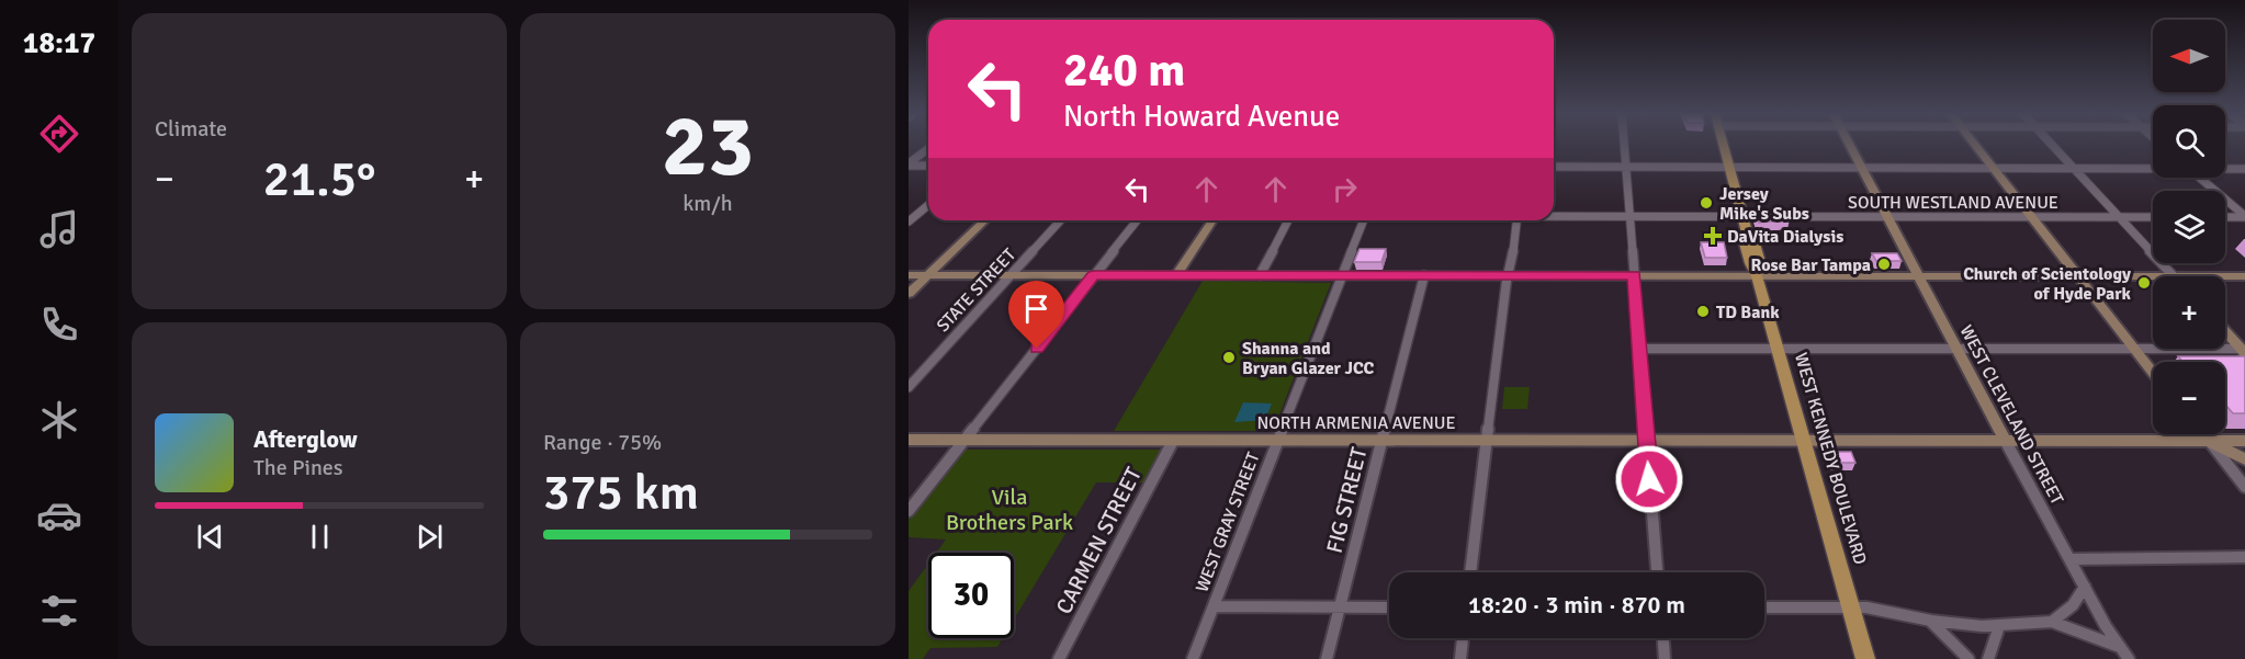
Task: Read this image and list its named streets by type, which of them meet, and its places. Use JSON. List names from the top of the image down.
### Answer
{
  "streets": {
    "main road": ["WEST CLEVELAND STREET", "NORTH ARMENIA AVENUE", "WEST KENNEDY BOULEVARD"],
    "street": [
      "SOUTH WESTLAND AVENUE",
      "STATE STREET",
      "FIG STREET",
      "WEST GRAY STREET",
      "CARMEN STREET"
    ]
  },
  "crossings": [
    ["SOUTH WESTLAND AVENUE", "WEST CLEVELAND STREET"],
    ["SOUTH WESTLAND AVENUE", "WEST KENNEDY BOULEVARD"],
    ["WEST CLEVELAND STREET", "NORTH ARMENIA AVENUE"],
    ["NORTH ARMENIA AVENUE", "WEST KENNEDY BOULEVARD"],
    ["NORTH ARMENIA AVENUE", "FIG STREET"],
    ["NORTH ARMENIA AVENUE", "WEST GRAY STREET"],
    ["NORTH ARMENIA AVENUE", "CARMEN STREET"]
  ],
  "parks": ["Vila Brothers Park"],
  "places": {
    "other": [
      "Jersey Mike's Subs",
      "Rose Bar Tampa",
      "Church of Scientology of Hyde Park",
      "TD Bank",
      "Shanna and Bryan Glazer JCC"
    ],
    "health": ["DaVita Dialysis"]
  },
  "north": "left",
  "page": {
    "tabs": "18:17",
    "tile": [
      "Climate",
      ["23", "km/h"],
      ["Range · 75%", "375 km"]
    ],
    "map_buttons": ["+", "−"],
    "turn": ["240 m", "North Howard Avenue"],
    "heat": ["−", "21.5°", "+"],
    "song": ["Afterglow", "The Pines"],
    "limit": "30",
    "trip": "18:20 · 3 min · 870 m"
  }
}
